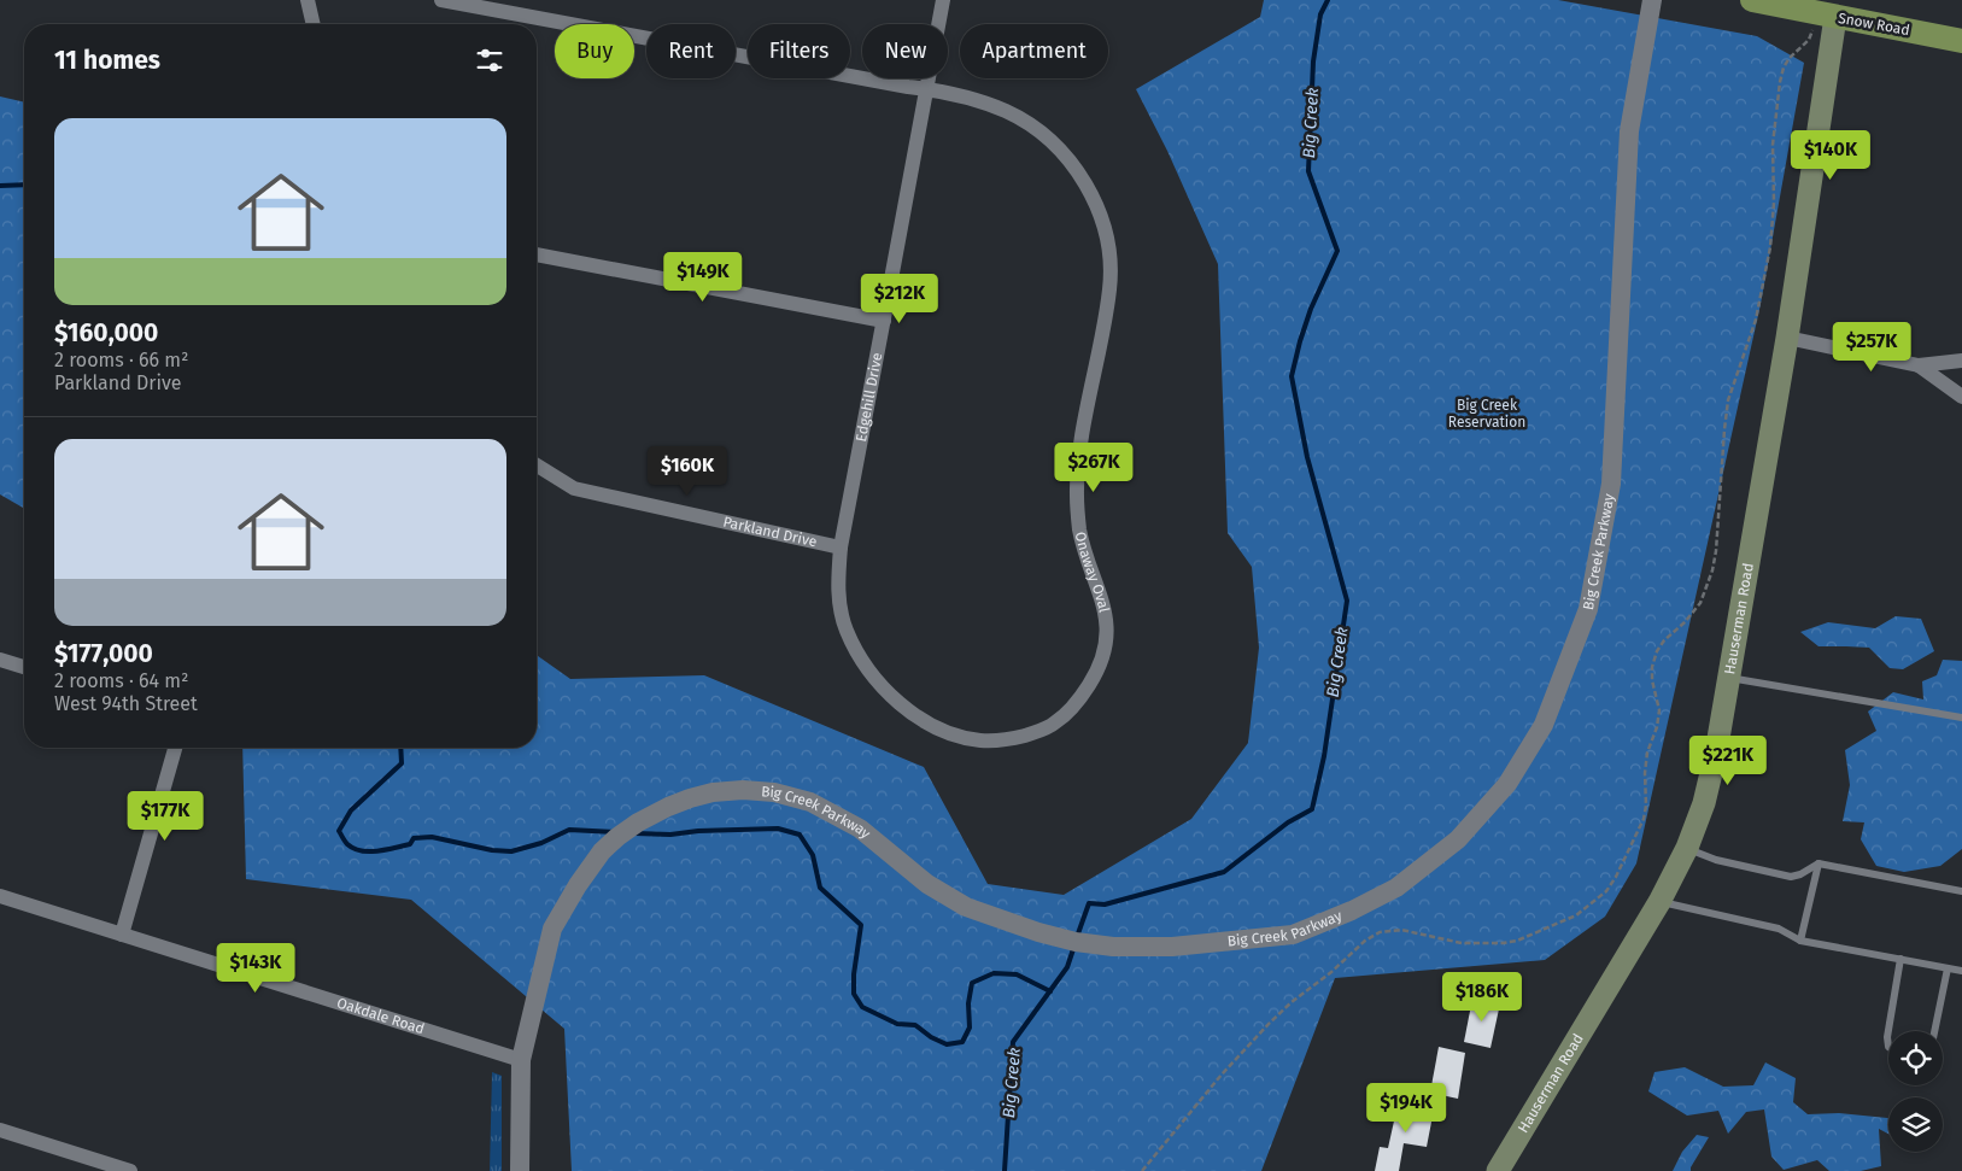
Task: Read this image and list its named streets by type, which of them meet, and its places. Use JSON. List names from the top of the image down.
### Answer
{
  "streets": {
    "main road": ["Snow Road", "Hauserman Road"],
    "street": [
      "Edgehill Drive",
      "Parkland Drive",
      "Big Creek Parkway",
      "Onaway Oval",
      "Oakdale Road"
    ]
  },
  "crossings": [
    ["Snow Road", "Hauserman Road"],
    ["Edgehill Drive", "Parkland Drive"],
    ["Edgehill Drive", "Onaway Oval"],
    ["Big Creek Parkway", "Oakdale Road"]
  ],
  "water": ["Big Creek"],
  "parks": ["Big Creek Reservation"],
  "page": {
    "chip": [
      "Buy",
      "Rent",
      "Filters",
      "New",
      "Apartment"
    ],
    "heading": "11 homes",
    "list": [
      {
        "name": "$160,000",
        "note": "2 rooms · 66 m² · Parkland Drive"
      },
      {
        "name": "$177,000",
        "note": "2 rooms · 64 m² · West 94th Street"
      }
    ],
    "price": [
      "$140K",
      "$149K",
      "$212K",
      "$257K",
      "$267K",
      "$160K",
      "$221K",
      "$177K",
      "$143K",
      "$186K",
      "$194K"
    ]
  }
}
